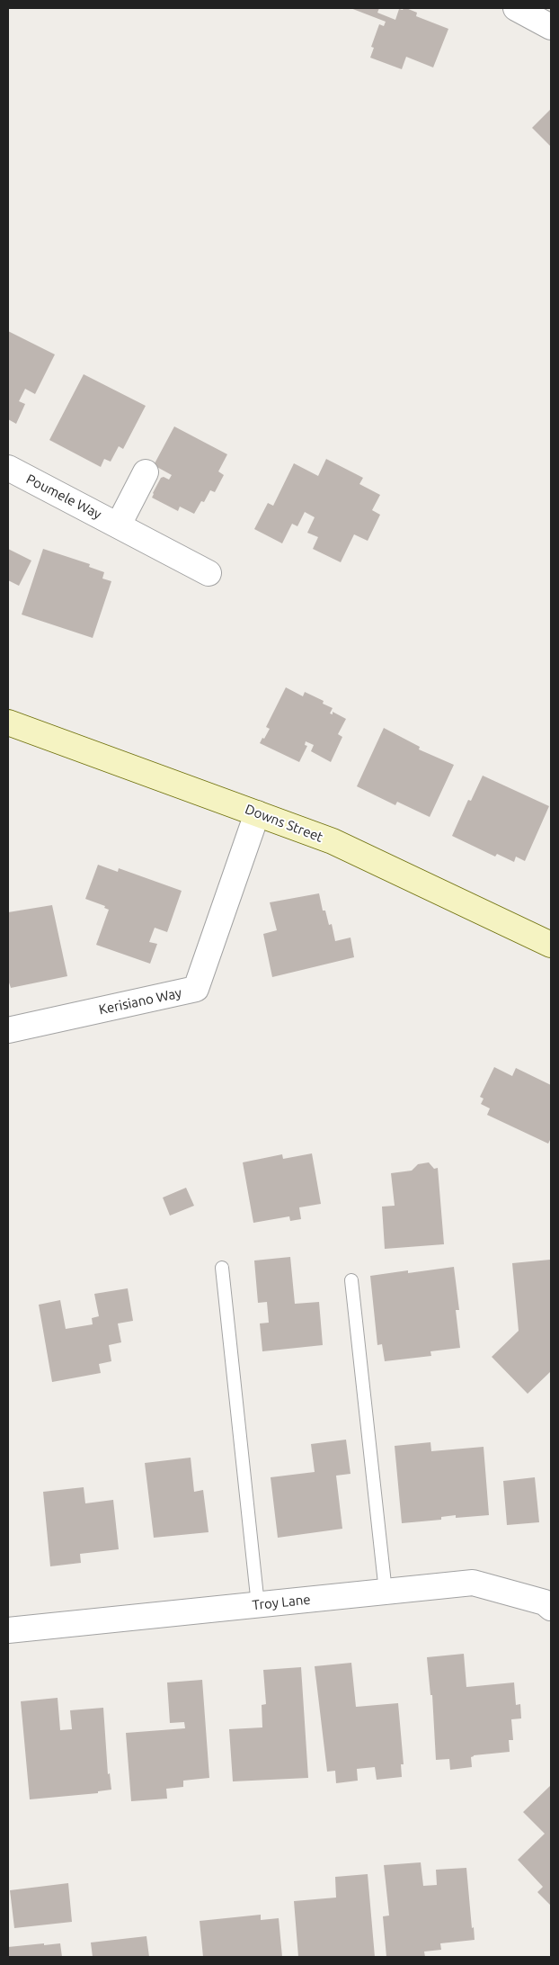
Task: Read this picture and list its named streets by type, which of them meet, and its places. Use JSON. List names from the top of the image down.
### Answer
{
  "streets": {
    "main road": ["Downs Street"],
    "street": ["Poumele Way", "Kerisiano Way", "Troy Lane"]
  },
  "crossings": [
    ["Downs Street", "Kerisiano Way"]
  ]
}
